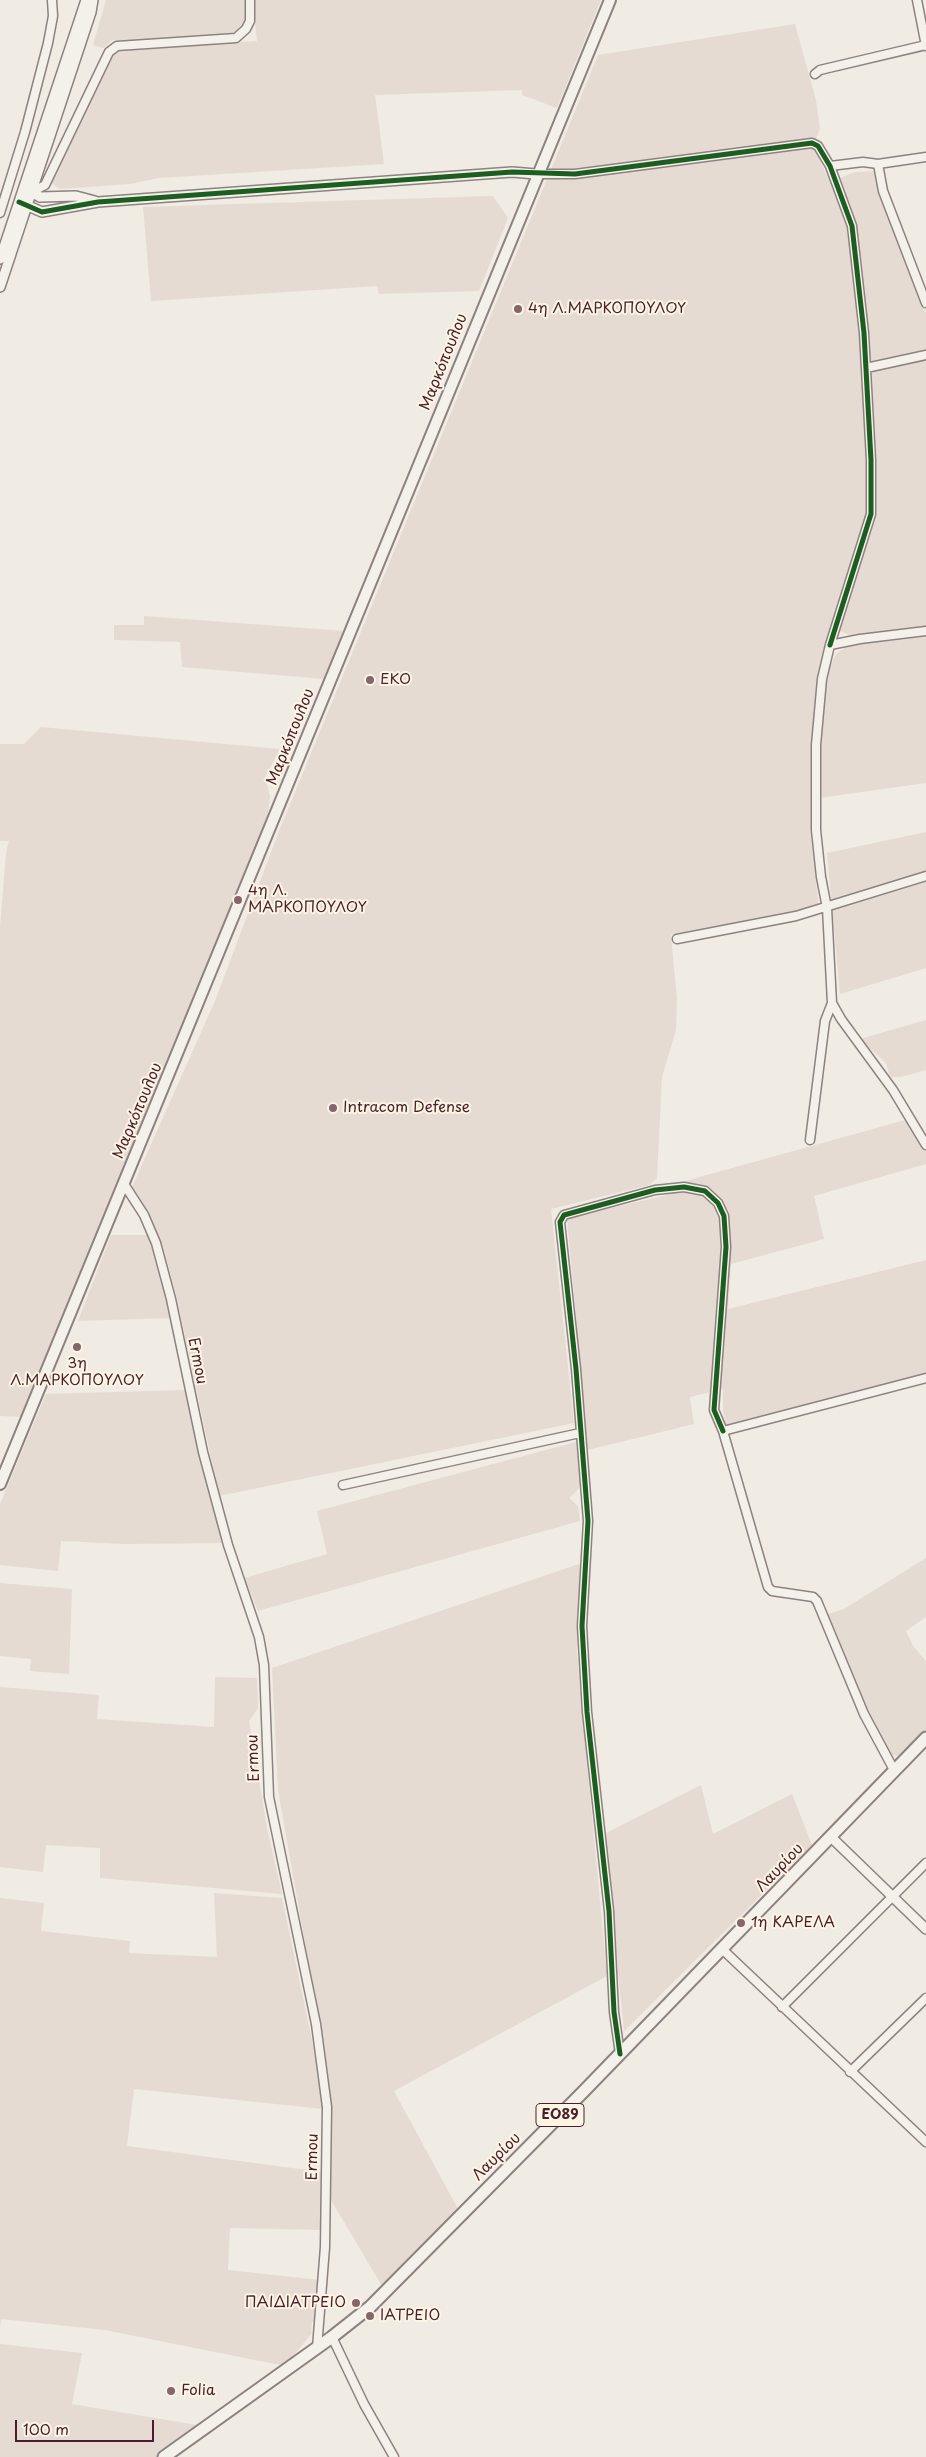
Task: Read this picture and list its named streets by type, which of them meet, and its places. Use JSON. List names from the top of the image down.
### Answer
{
  "streets": {
    "main road": ["Μαρκόπουλου", "Λαυρίου", "ΕΟ89"],
    "street": ["Ermou"]
  },
  "crossings": [
    ["Μαρκόπουλου", "Ermou"],
    ["Ermou", "Λαυρίου"]
  ],
  "places": [
    "4η Λ.ΜΑΡΚΟΠΟΥΛΟΥ",
    "EKO",
    "4η Λ. ΜΑΡΚΟΠΟΥΛΟΥ",
    "Intracom Defense",
    "3η Λ.ΜΑΡΚΟΠΟΥΛΟΥ",
    "1η ΚΑΡΕΛΑ",
    "ΠΑΙΔΙΑΤΡΕΙΟ",
    "ΙΑΤΡΕΙΟ",
    "Folia"
  ],
  "scale_bar": "100 m"
}
